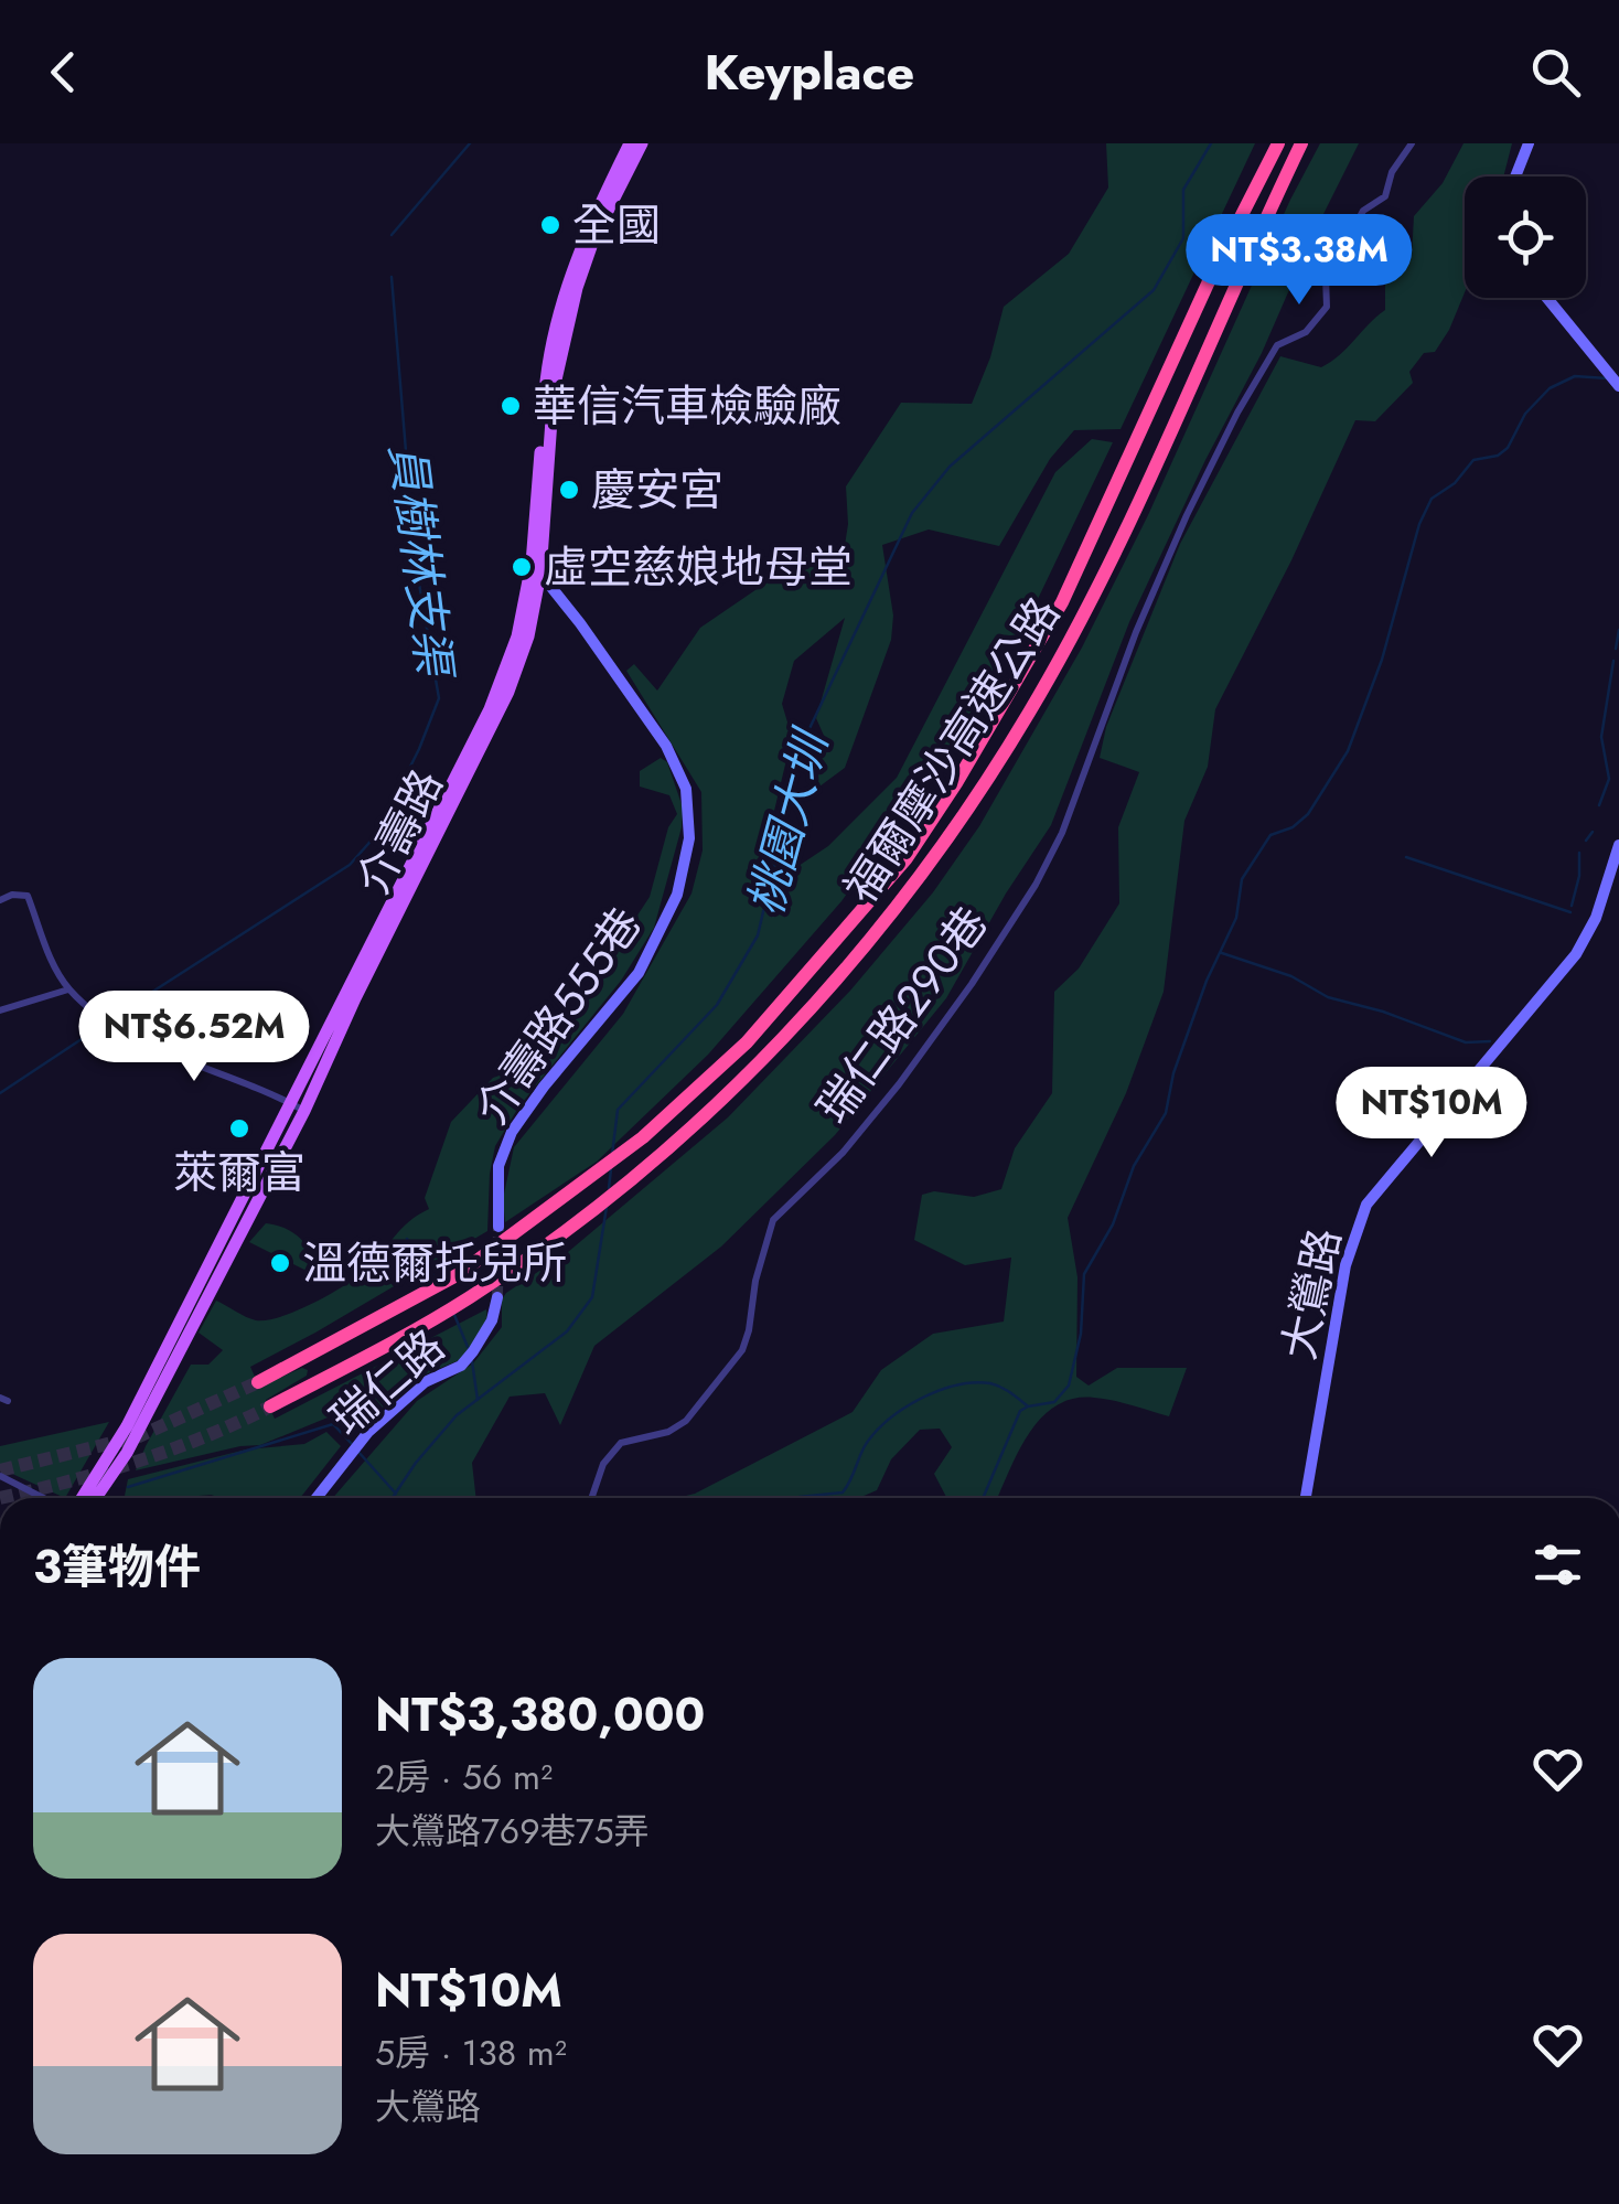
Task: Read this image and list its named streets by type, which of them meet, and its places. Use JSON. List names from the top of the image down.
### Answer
{
  "streets": {
    "highway": ["福爾摩沙高速公路"],
    "main road": ["介壽路"],
    "street": [
      "瑞仁路290巷",
      "介壽路555巷",
      "大鶯路",
      "瑞仁路"
    ]
  },
  "crossings": [
    ["介壽路", "介壽路555巷"]
  ],
  "water": ["員樹林支渠", "桃園大圳"],
  "places": [
    "全國",
    "華信汽車檢驗廠",
    "慶安宮",
    "虛空慈娘地母堂",
    "萊爾富",
    "溫德爾托兒所"
  ],
  "page": {
    "header": "Keyplace",
    "price": ["NT$3.38M", "NT$6.52M", "NT$10M"],
    "heading": "3筆物件",
    "list": [
      {
        "name": "NT$3,380,000",
        "note": "2房 · 56 m² · 大鶯路769巷75弄"
      },
      {
        "name": "NT$10M",
        "note": "5房 · 138 m² · 大鶯路"
      }
    ]
  }
}
